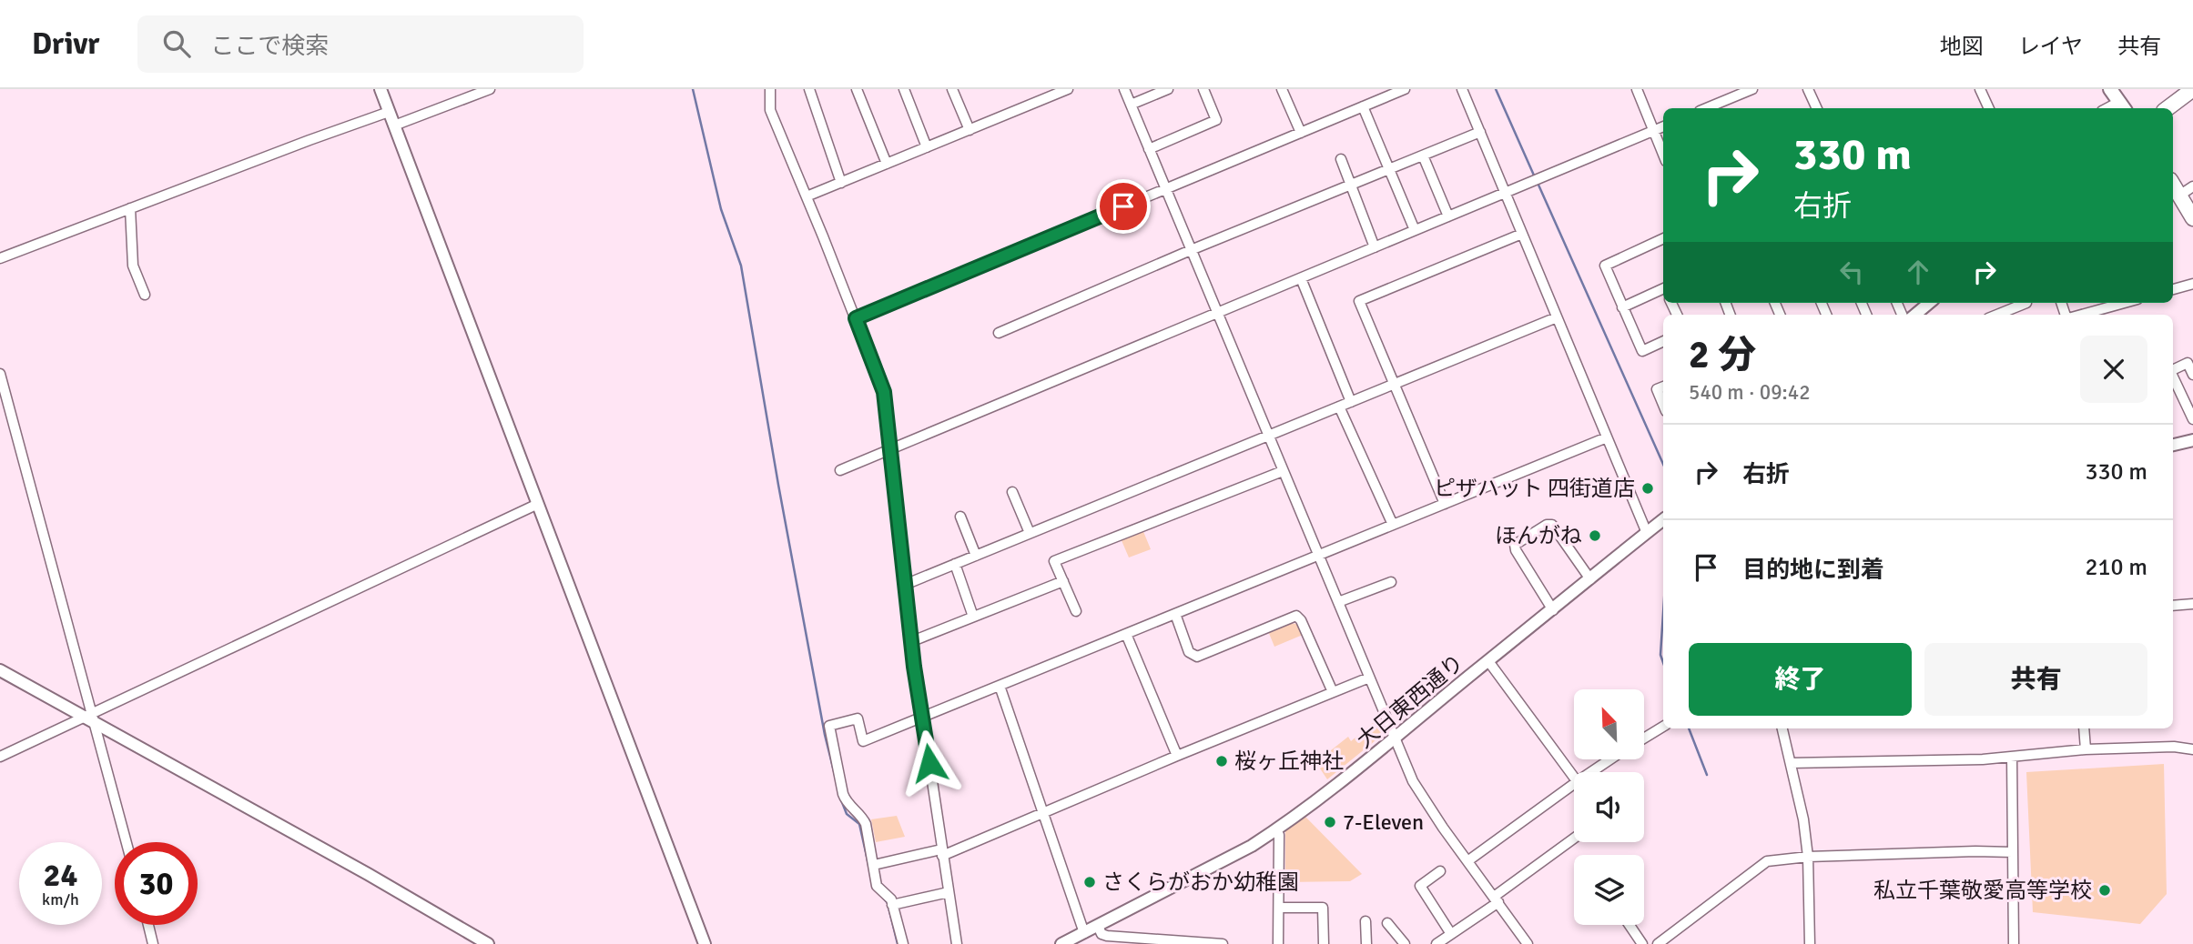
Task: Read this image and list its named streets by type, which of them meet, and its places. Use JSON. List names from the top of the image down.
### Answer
{
  "streets": {
    "street": ["大日東西通り"]
  },
  "places": [
    "ピザハット 四街道店",
    "ほんがね",
    "桜ヶ丘神社",
    "7-Eleven",
    "さくらがおか幼稚園",
    "私立千葉敬愛高等学校"
  ],
  "north": "top left",
  "page": {
    "header": "Drivr",
    "search": "ここで検索",
    "nav": ["地図", "レイヤ", "共有"],
    "turn": ["330 m", "右折"],
    "heading": ["2 分", "540 m · 09:42"],
    "list": [
      {
        "name": "右折",
        "value": "330 m"
      },
      {
        "name": "目的地に到着",
        "value": "210 m"
      }
    ],
    "buttons": ["終了", "共有"],
    "speed": "24 km/h",
    "limit": "30"
  }
}
